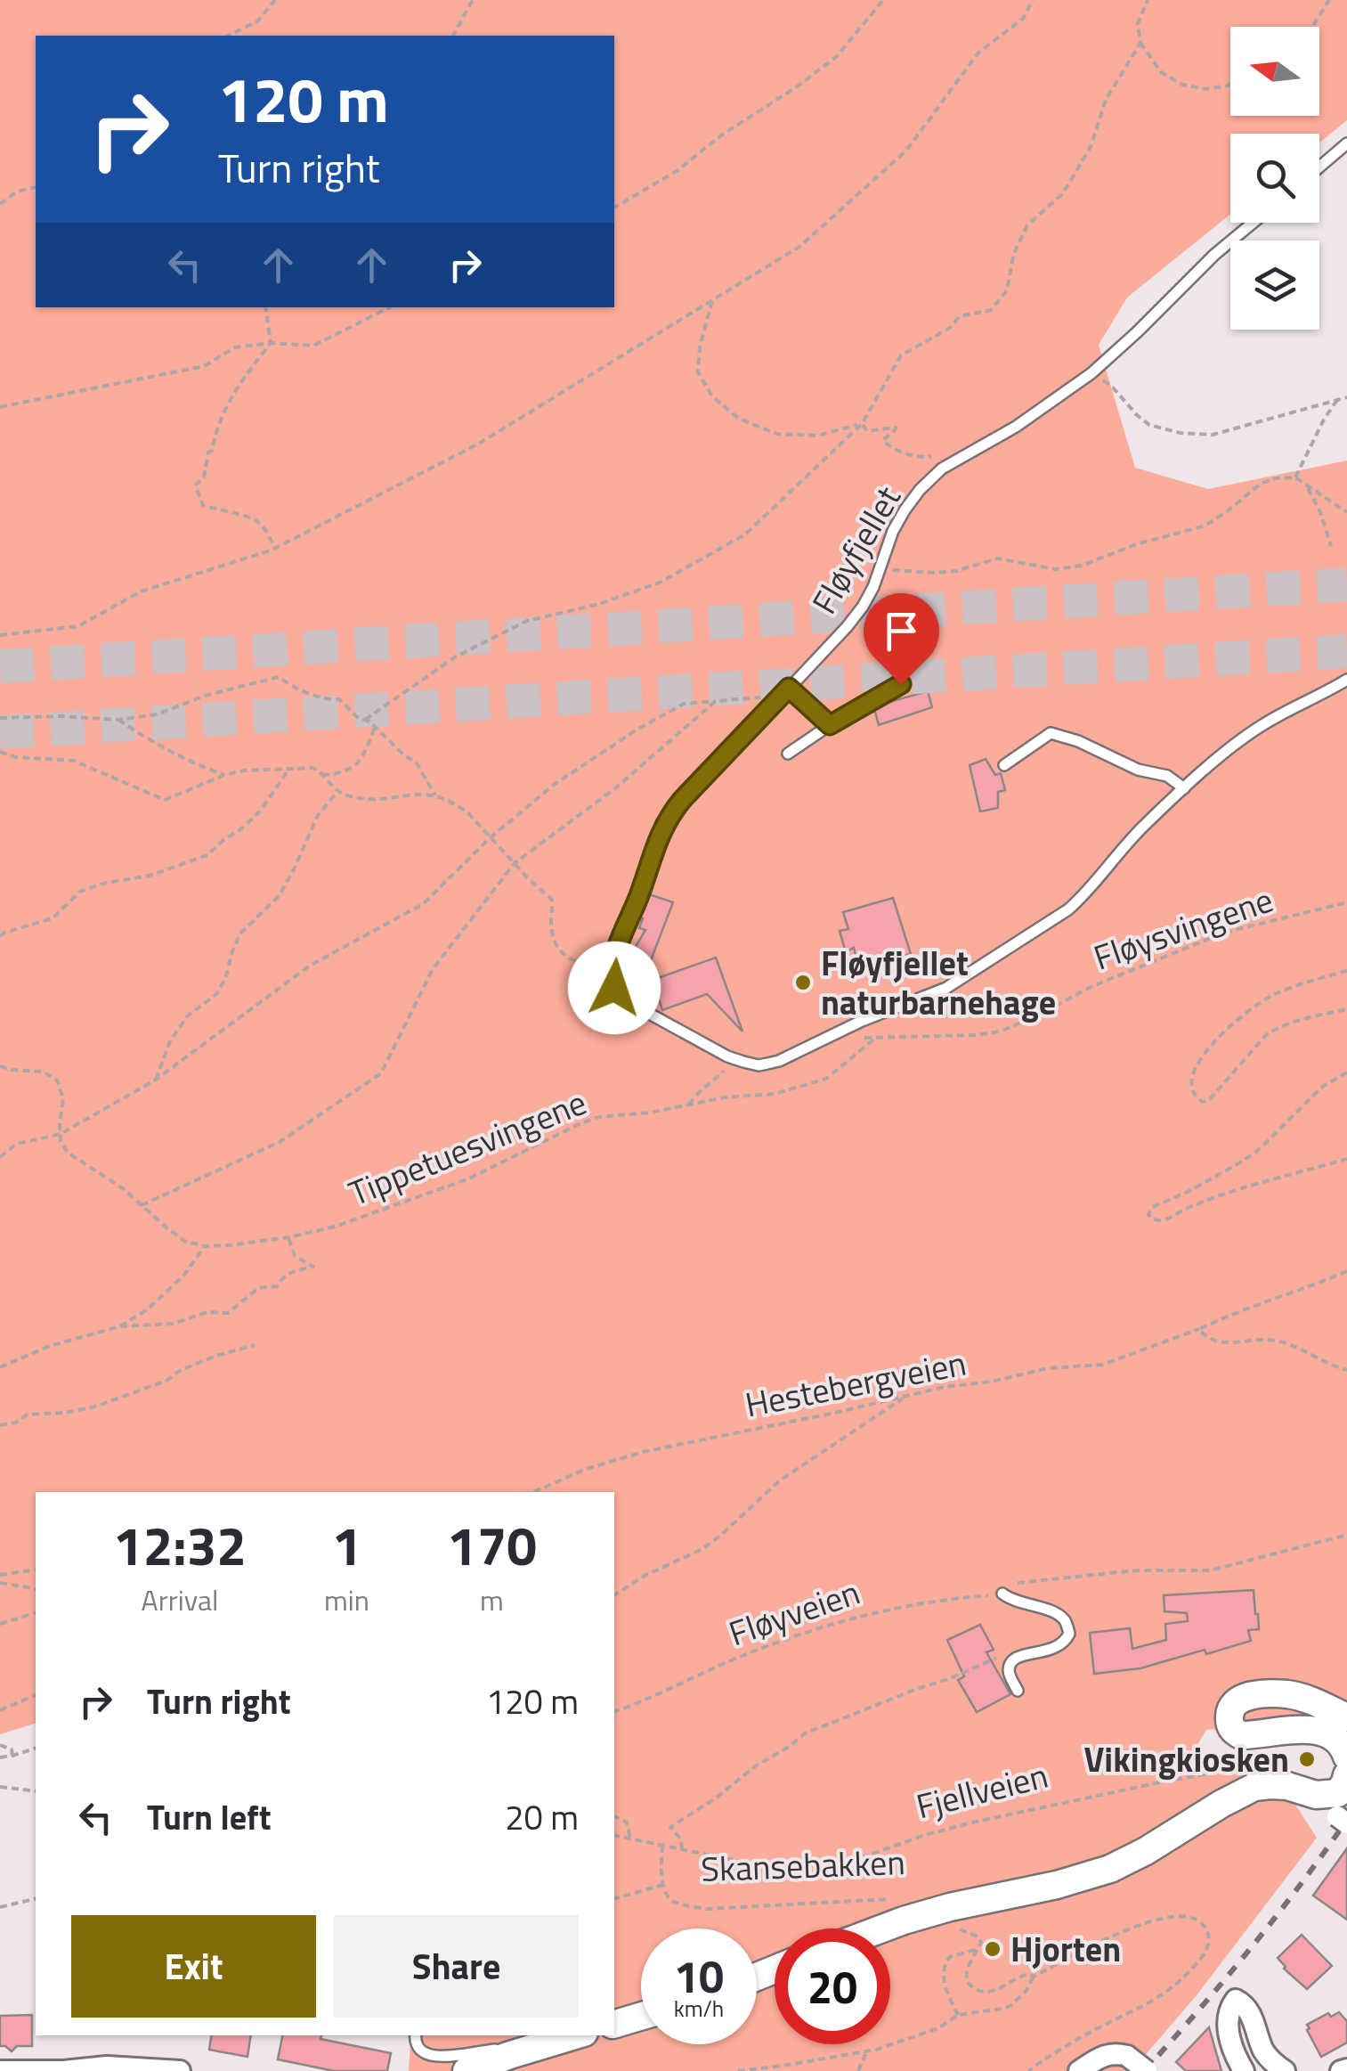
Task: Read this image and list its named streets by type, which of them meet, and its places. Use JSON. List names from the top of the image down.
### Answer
{
  "streets": {
    "street": ["Skansebakken"],
    "lane": ["Fløyfjellet"],
    "path": [
      "Fløysvingene",
      "Tippetuesvingene",
      "Hestebergveien",
      "Fløyveien",
      "Fjellveien"
    ]
  },
  "crossings": [
    ["Fløysvingene", "Tippetuesvingene"]
  ],
  "places": ["Fløyfjellet naturbarnehage", "Vikingkiosken", "Hjorten"],
  "north": "left",
  "page": {
    "turn": ["120 m", "Turn right"],
    "eta": [
      "12:32",
      "Arrival",
      "1",
      "min",
      "170",
      "m"
    ],
    "list": [
      {
        "name": "Turn right",
        "value": "120 m"
      },
      {
        "name": "Turn left",
        "value": "20 m"
      }
    ],
    "buttons": ["Exit", "Share"],
    "speed": "10 km/h",
    "limit": "20"
  }
}
